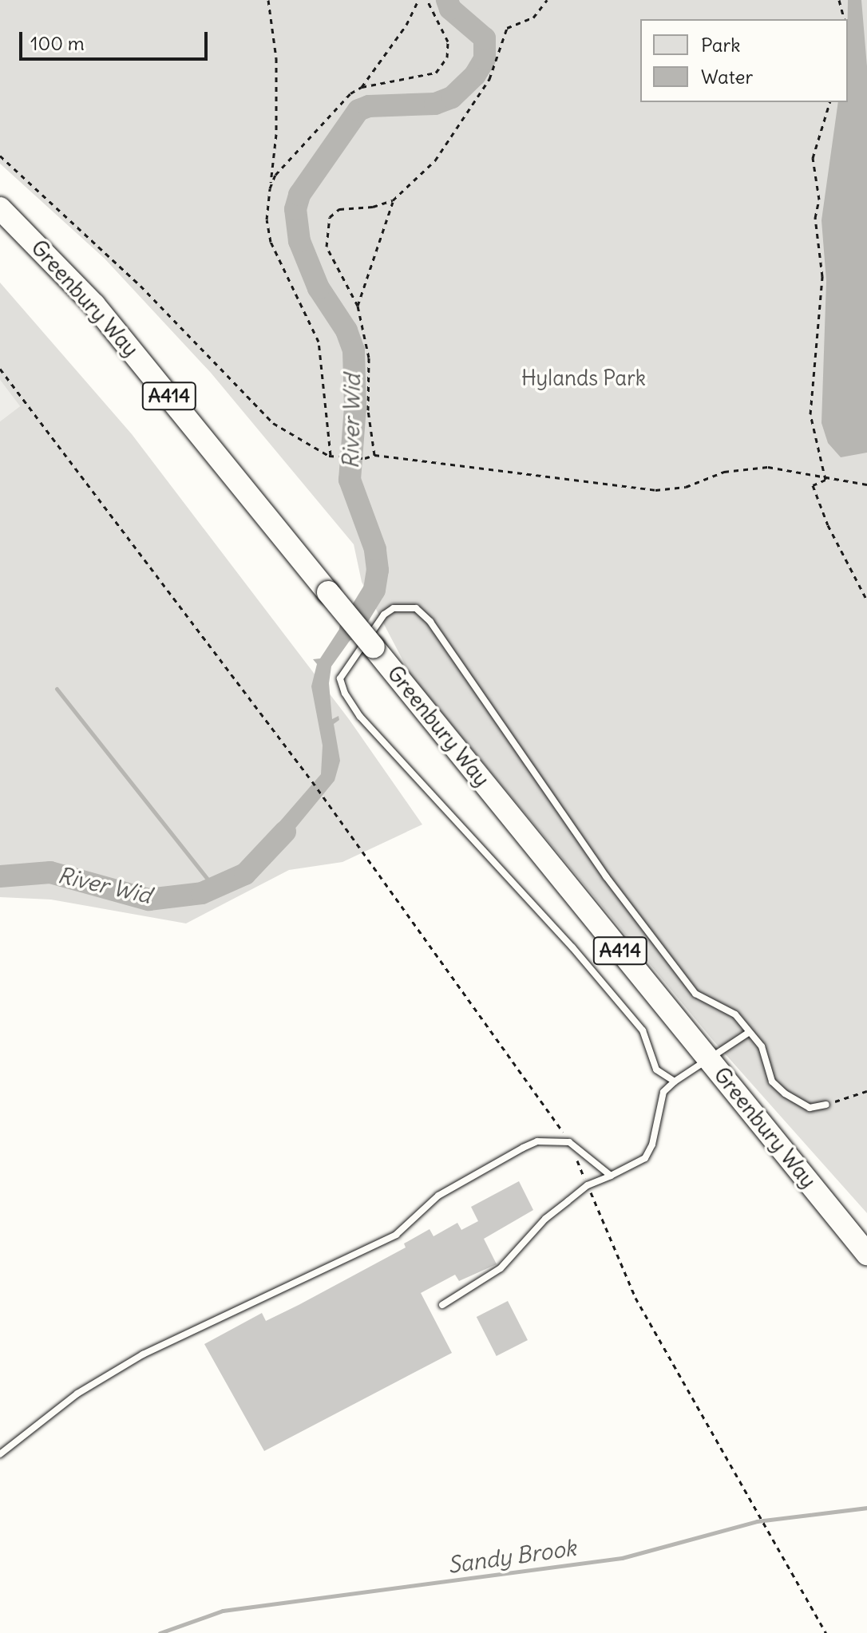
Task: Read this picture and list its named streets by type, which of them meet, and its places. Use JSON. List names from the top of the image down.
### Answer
{
  "streets": {
    "highway": ["Greenbury Way", "A414"]
  },
  "water": ["River Wid", "Sandy Brook"],
  "parks": ["Hylands Park"],
  "legend": ["Park", "Water"],
  "scale_bar": "100 m"
}
